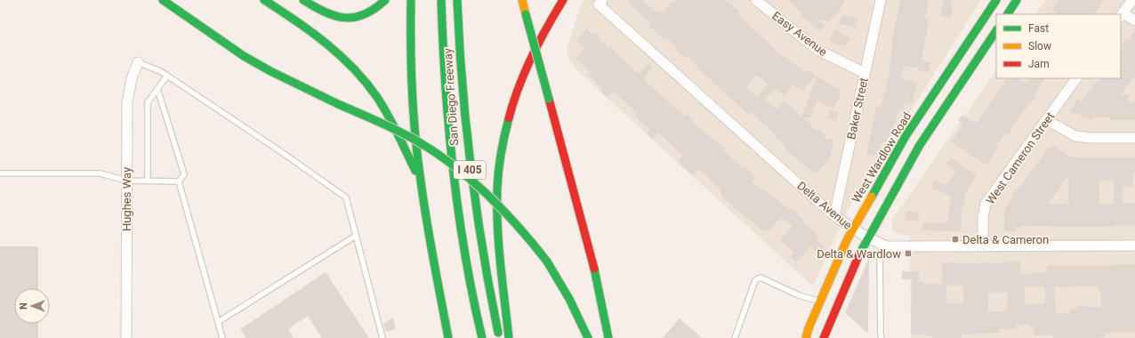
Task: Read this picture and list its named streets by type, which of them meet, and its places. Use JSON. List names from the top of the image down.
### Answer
{
  "streets": {
    "main road": ["San Diego Freeway", "West Wardlow Road", "I 405"],
    "street": [
      "Easy Avenue",
      "Baker Street",
      "West Cameron Street",
      "Hughes Way",
      "Delta Avenue"
    ]
  },
  "crossings": [
    ["Easy Avenue", "Baker Street"],
    ["Baker Street", "Delta Avenue"],
    ["West Wardlow Road", "Delta Avenue"],
    ["West Cameron Street", "Delta Avenue"]
  ],
  "places": {
    "transit": ["Delta & Cameron", "Delta & Wardlow"]
  },
  "legend": ["Fast", "Slow", "Jam"],
  "north": "left"
}
